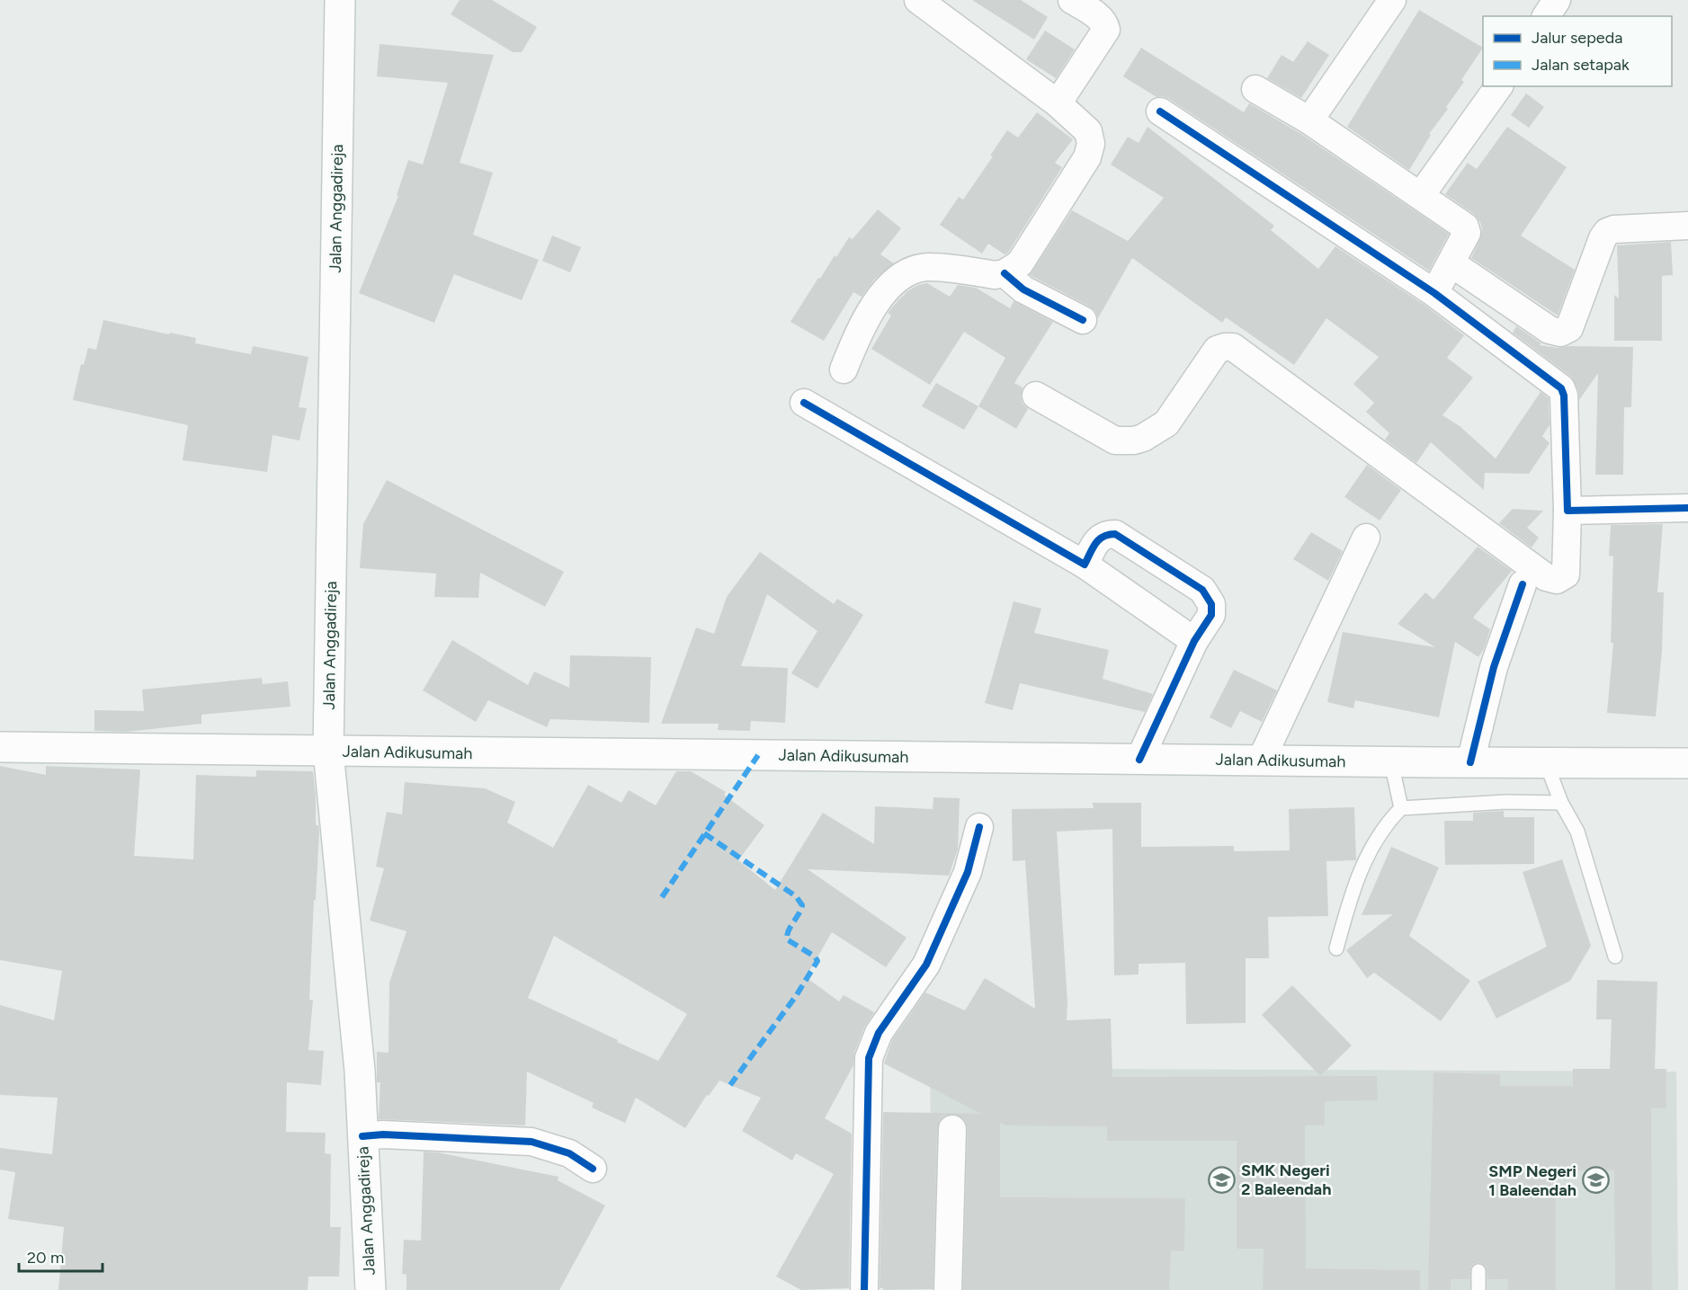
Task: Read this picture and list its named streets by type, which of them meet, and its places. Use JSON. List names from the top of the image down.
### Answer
{
  "streets": {
    "main road": ["Jalan Anggadireja", "Jalan Adikusumah"]
  },
  "crossings": [
    ["Jalan Anggadireja", "Jalan Adikusumah"]
  ],
  "places": {
    "school or university": ["SMK Negeri 2 Baleendah", "SMP Negeri 1 Baleendah"]
  },
  "legend": ["Jalur sepeda", "Jalan setapak"],
  "scale_bar": "20 m"
}
